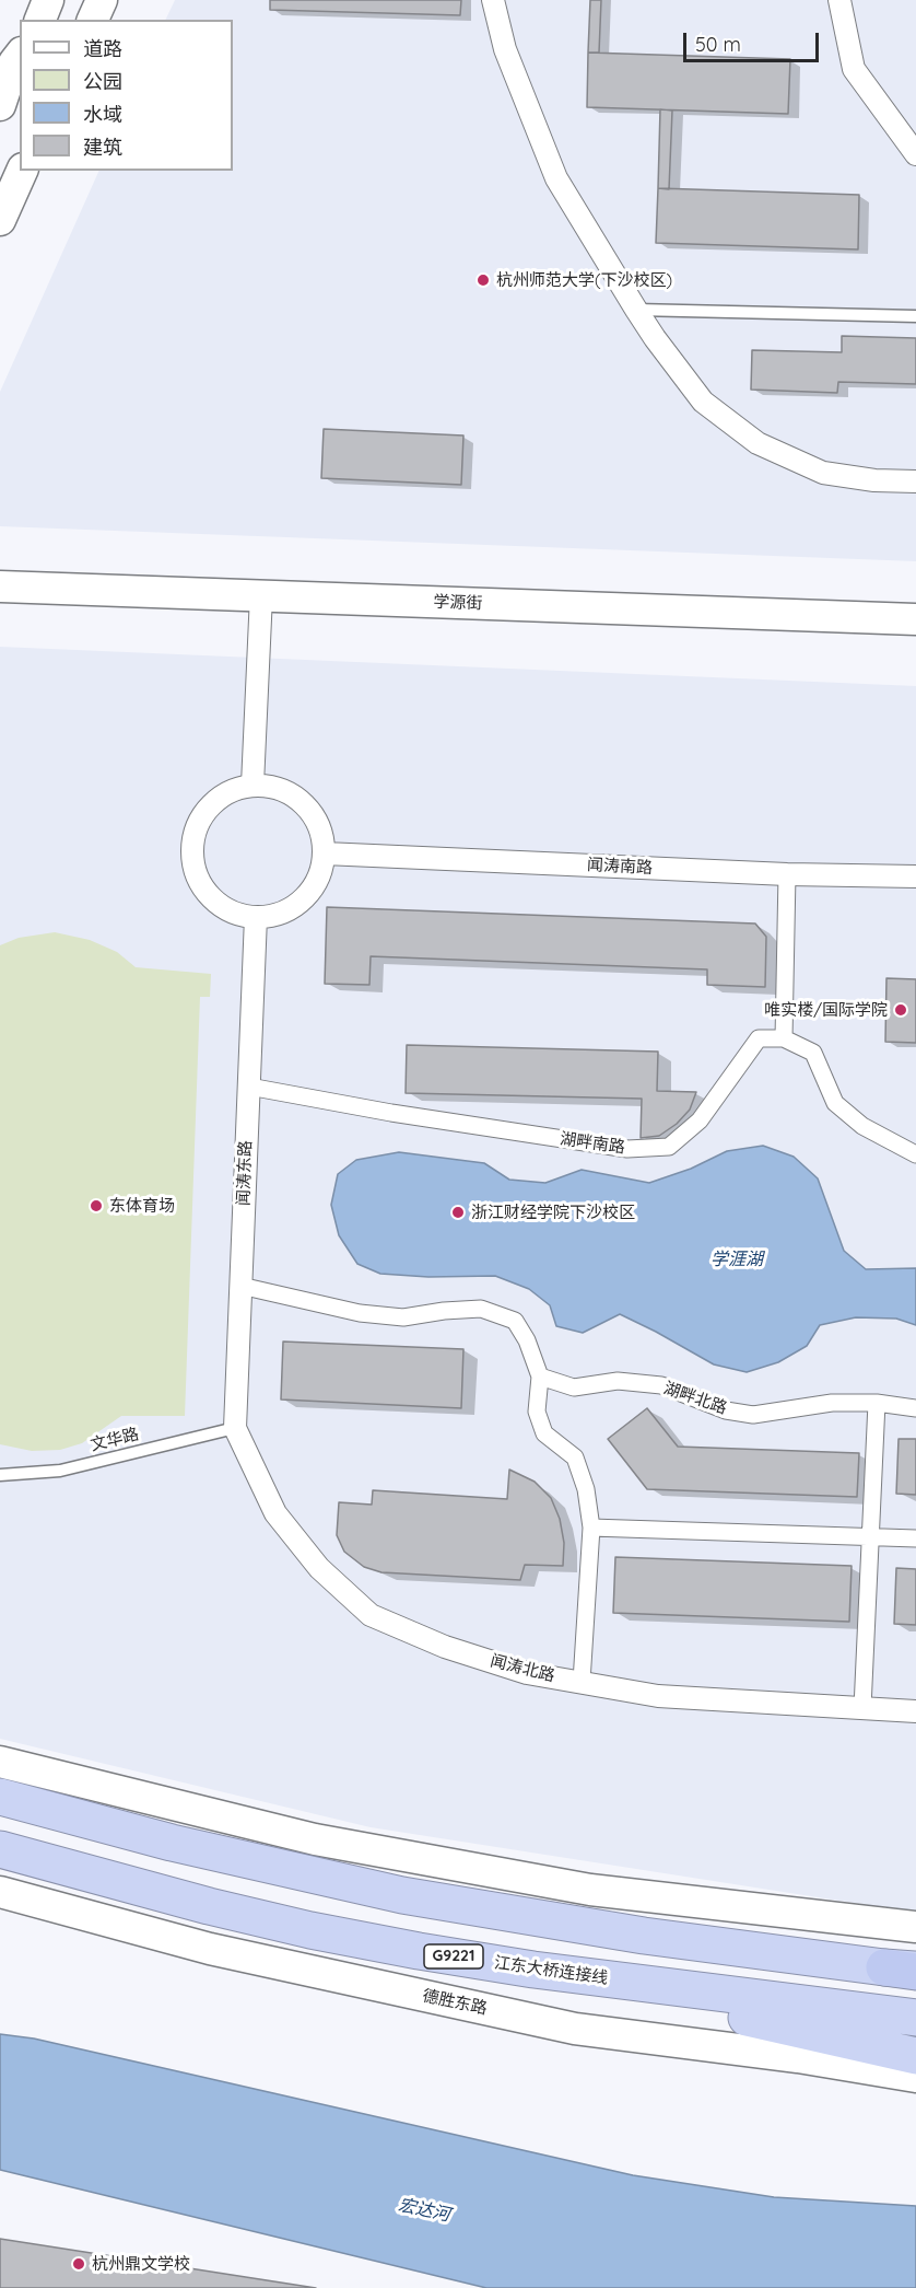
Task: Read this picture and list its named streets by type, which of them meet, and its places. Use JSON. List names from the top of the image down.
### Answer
{
  "streets": {
    "highway": ["G9221", "江东大桥连接线"],
    "main road": ["学源街", "德胜东路"],
    "street": [
      "闻涛南路",
      "湖畔南路",
      "闻涛东路",
      "湖畔北路",
      "闻涛北路"
    ],
    "lane": ["文华路"]
  },
  "crossings": [
    ["闻涛南路", "闻涛东路"],
    ["湖畔南路", "闻涛东路"],
    ["闻涛东路", "文华路"],
    ["闻涛东路", "闻涛北路"],
    ["文华路", "闻涛北路"]
  ],
  "water": ["学涯湖", "宏达河"],
  "places": [
    "杭州师范大学(下沙校区)",
    "唯实楼/国际学院",
    "东体育场",
    "浙江财经学院下沙校区",
    "杭州鼎文学校"
  ],
  "legend": [
    "道路",
    "公园",
    "水域",
    "建筑"
  ],
  "scale_bar": "50 m"
}
